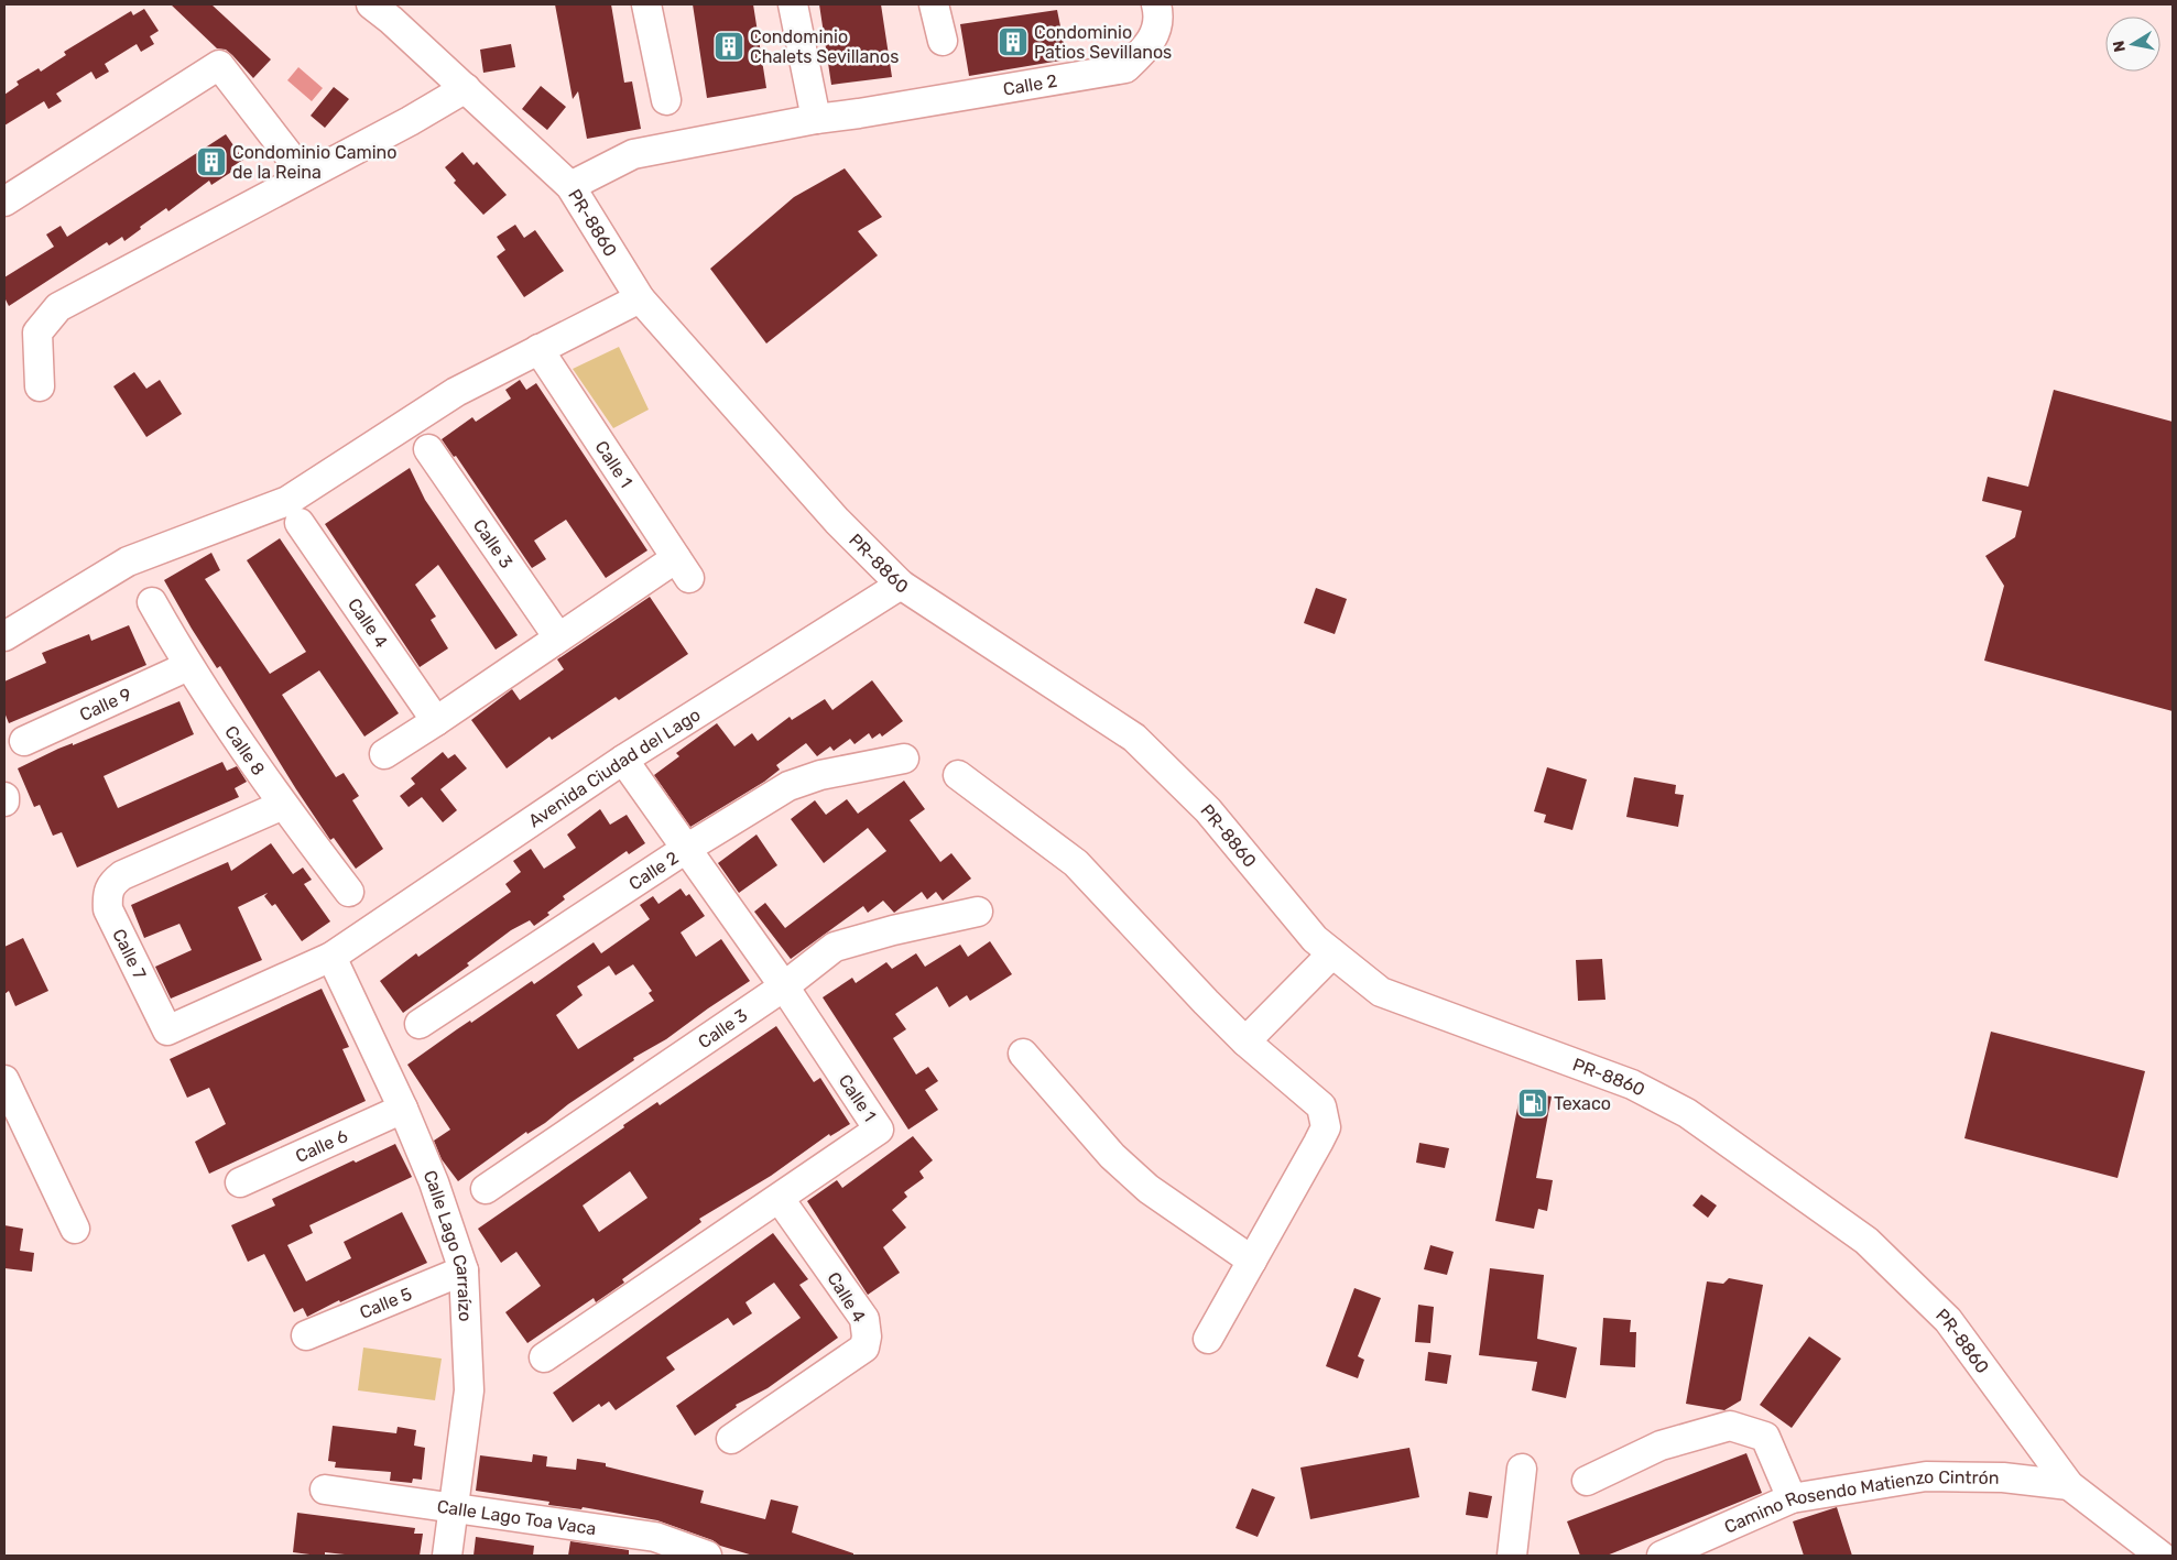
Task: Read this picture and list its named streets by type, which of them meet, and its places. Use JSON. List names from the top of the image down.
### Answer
{
  "streets": {
    "street": [
      "Calle 2",
      "PR-8860",
      "Calle 1",
      "Calle 3",
      "Calle 4",
      "Calle 9",
      "Calle 8",
      "Avenida Ciudad del Lago",
      "Calle 7",
      "Calle 6",
      "Calle Lago Carraízo",
      "Calle 5",
      "Camino Rosendo Matienzo Cintrón",
      "Calle Lago Toa Vaca"
    ]
  },
  "crossings": [
    ["Calle 2", "PR-8860"],
    ["Calle 2", "Calle 1"],
    ["PR-8860", "Avenida Ciudad del Lago"],
    ["PR-8860", "Camino Rosendo Matienzo Cintrón"],
    ["Calle 1", "Calle 3"],
    ["Calle 1", "Calle 4"],
    ["Calle 1", "Avenida Ciudad del Lago"],
    ["Calle 9", "Calle 8"],
    ["Calle 8", "Calle 7"],
    ["Avenida Ciudad del Lago", "Calle 7"],
    ["Avenida Ciudad del Lago", "Calle Lago Carraízo"],
    ["Calle 7", "Calle Lago Carraízo"],
    ["Calle 6", "Calle Lago Carraízo"],
    ["Calle Lago Carraízo", "Calle 5"],
    ["Calle Lago Carraízo", "Calle Lago Toa Vaca"]
  ],
  "places": {
    "building": ["Condominio Patios Sevillanos", "Condominio Chalets Sevillanos", "Condominio Camino de la Reina"],
    "fuel station": ["Texaco"]
  },
  "north": "left"
}
